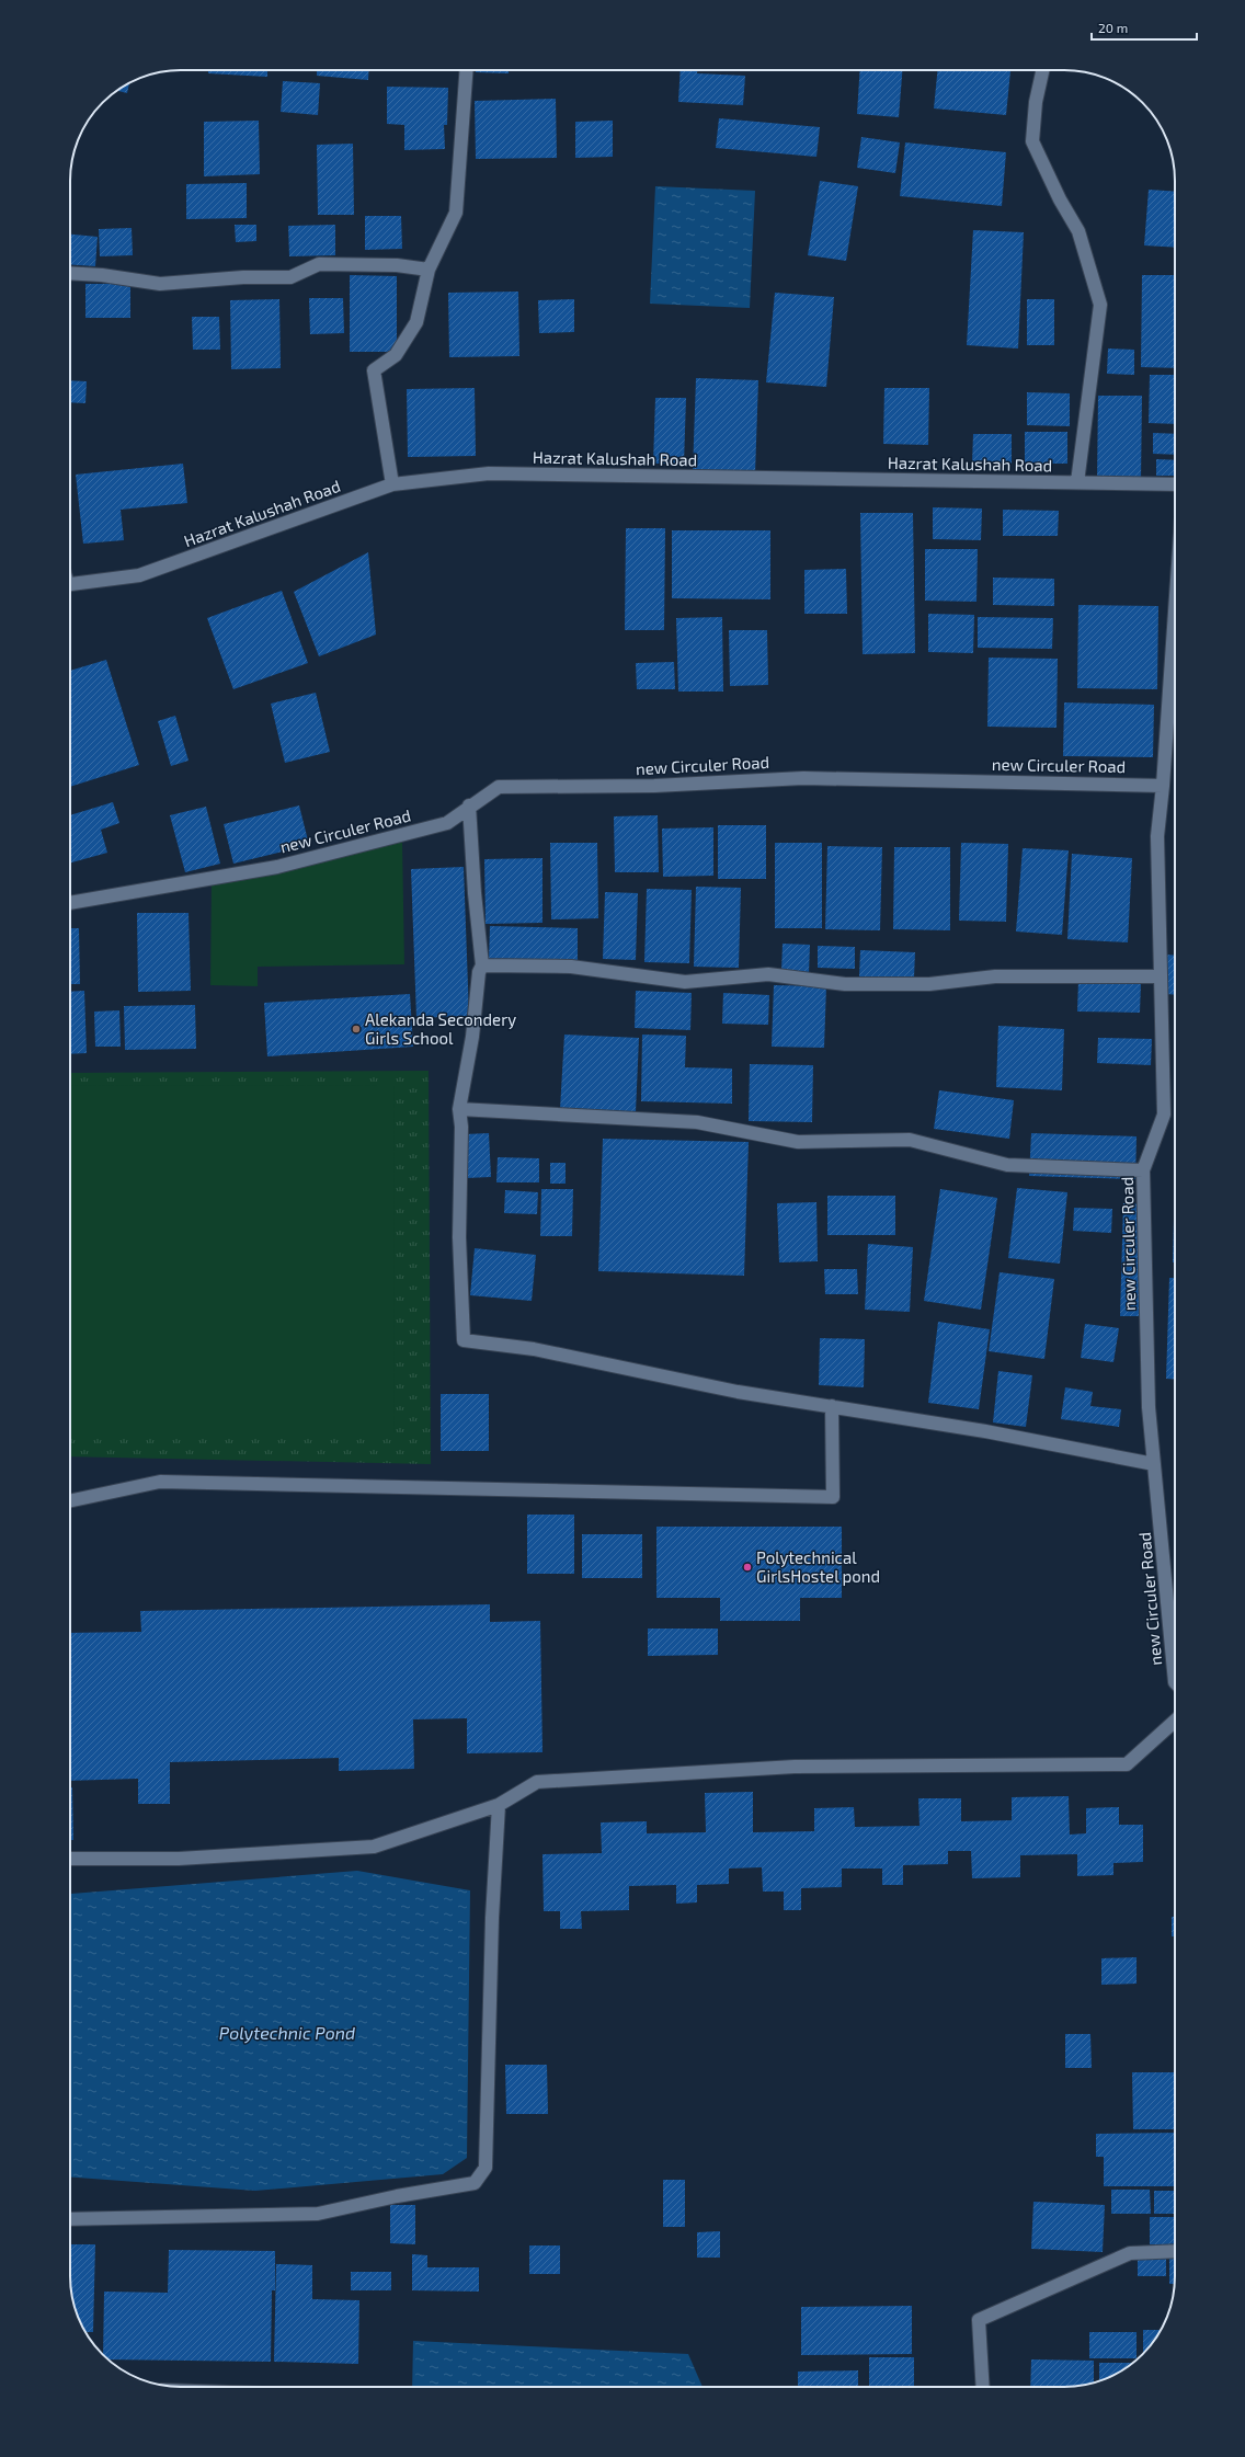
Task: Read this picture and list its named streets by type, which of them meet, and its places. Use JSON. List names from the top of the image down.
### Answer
{
  "streets": {
    "street": ["Hazrat Kalushah Road", "new Circuler Road"]
  },
  "water": ["Polytechnic Pond"],
  "places": ["Alekanda Secondery Girls School", "Polytechnical GirlsHostel pond"],
  "scale_bar": "20 m"
}
